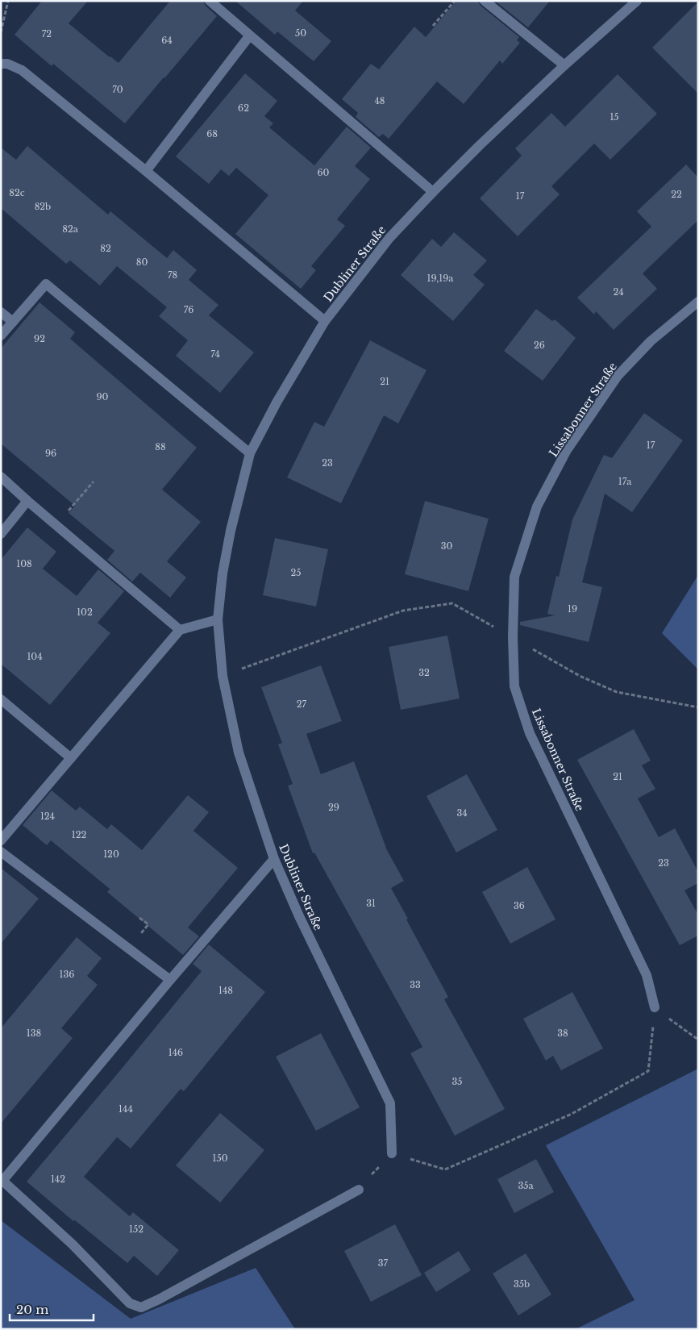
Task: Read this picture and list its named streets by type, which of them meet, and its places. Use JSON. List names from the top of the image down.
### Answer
{
  "streets": {
    "street": ["Dubliner Straße", "Lissabonner Straße"]
  },
  "house_numbers": [
    "50",
    "72",
    "64",
    "70",
    "48",
    "62",
    "15",
    "68",
    "60",
    "82c",
    "22",
    "17",
    "82b",
    "82a",
    "82",
    "80",
    "78",
    "19,19a",
    "24",
    "76",
    "92",
    "26",
    "74",
    "21",
    "90",
    "17",
    "88",
    "96",
    "23",
    "17a",
    "30",
    "108",
    "25",
    "19",
    "102",
    "104",
    "32",
    "27",
    "21",
    "29",
    "34",
    "124",
    "122",
    "120",
    "23",
    "31",
    "36",
    "136",
    "33",
    "148",
    "138",
    "38",
    "146",
    "35",
    "144",
    "150",
    "142",
    "35a",
    "152",
    "37",
    "35b"
  ],
  "scale_bar": "20 m"
}
